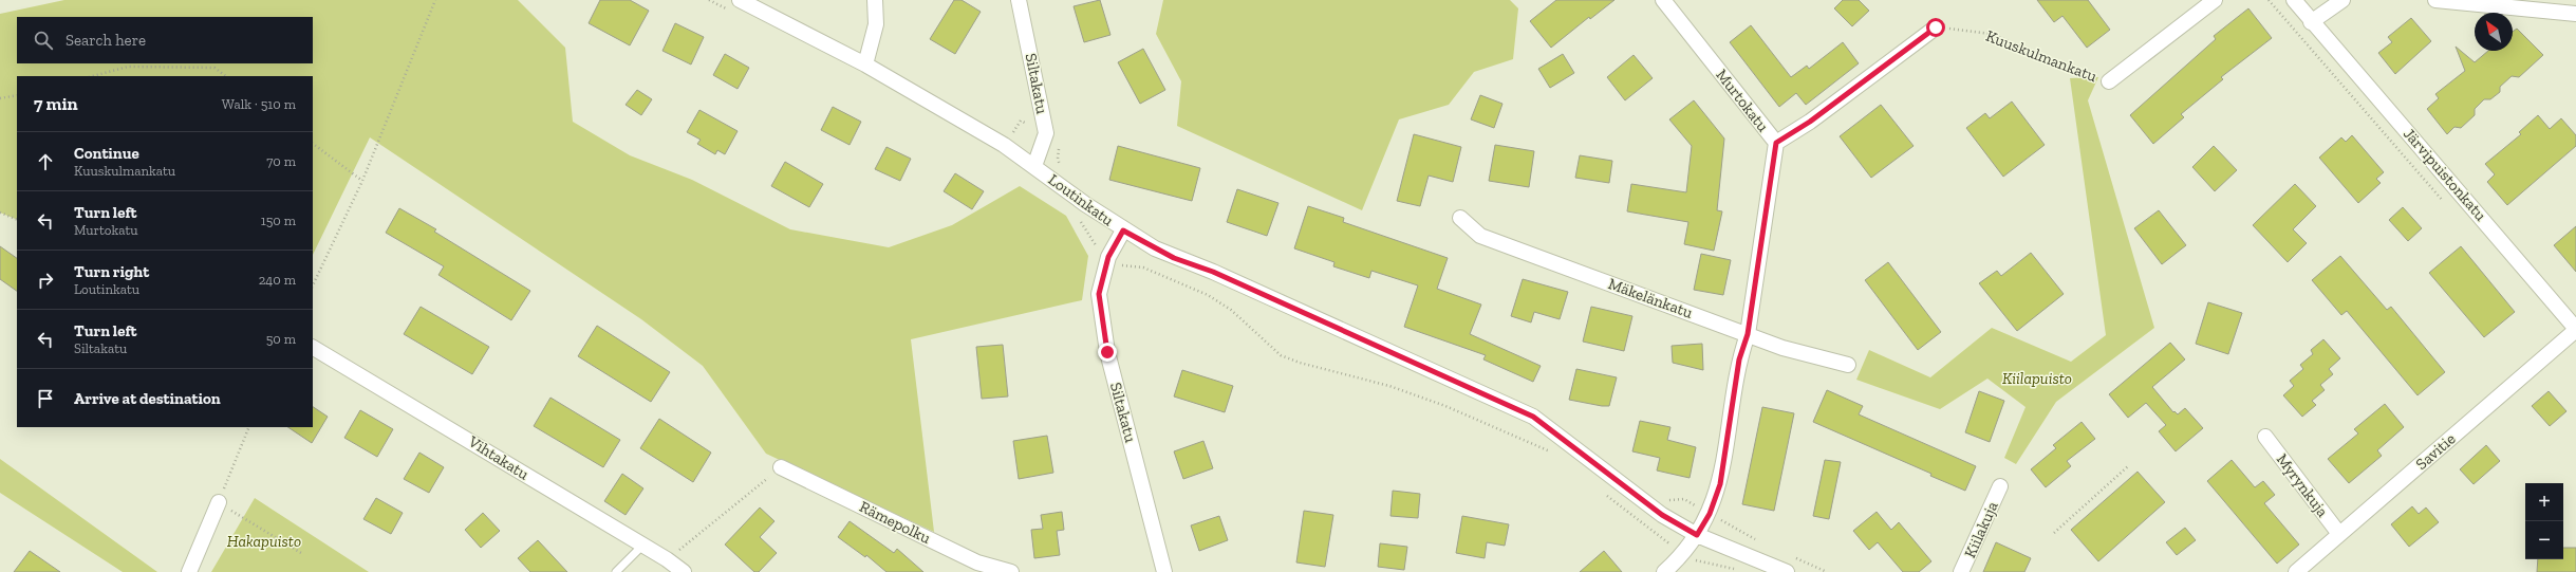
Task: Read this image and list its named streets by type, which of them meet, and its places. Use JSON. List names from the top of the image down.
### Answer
{
  "streets": {
    "street": [
      "Kuuskulmankatu",
      "Siltakatu",
      "Murtokatu",
      "Järvipuistonkatu",
      "Loutinkatu",
      "Mäkelänkatu",
      "Savitie",
      "Vihtakatu",
      "Myrynkuja",
      "Rämepolku",
      "Kiilakuja"
    ]
  },
  "crossings": [
    ["Siltakatu", "Loutinkatu"],
    ["Murtokatu", "Loutinkatu"],
    ["Murtokatu", "Mäkelänkatu"],
    ["Järvipuistonkatu", "Savitie"],
    ["Savitie", "Myrynkuja"]
  ],
  "parks": ["Kiilapuisto", "Hakapuisto"],
  "north": "top left",
  "page": {
    "search": "Search here",
    "heading": ["7 min", "Walk · 510 m"],
    "list": [
      ["Continue", "Kuuskulmankatu", "70 m"],
      ["Turn left", "Murtokatu", "150 m"],
      ["Turn right", "Loutinkatu", "240 m"],
      ["Turn left", "Siltakatu", "50 m"],
      "Arrive at destination"
    ],
    "map_buttons": ["+", "−"]
  }
}
